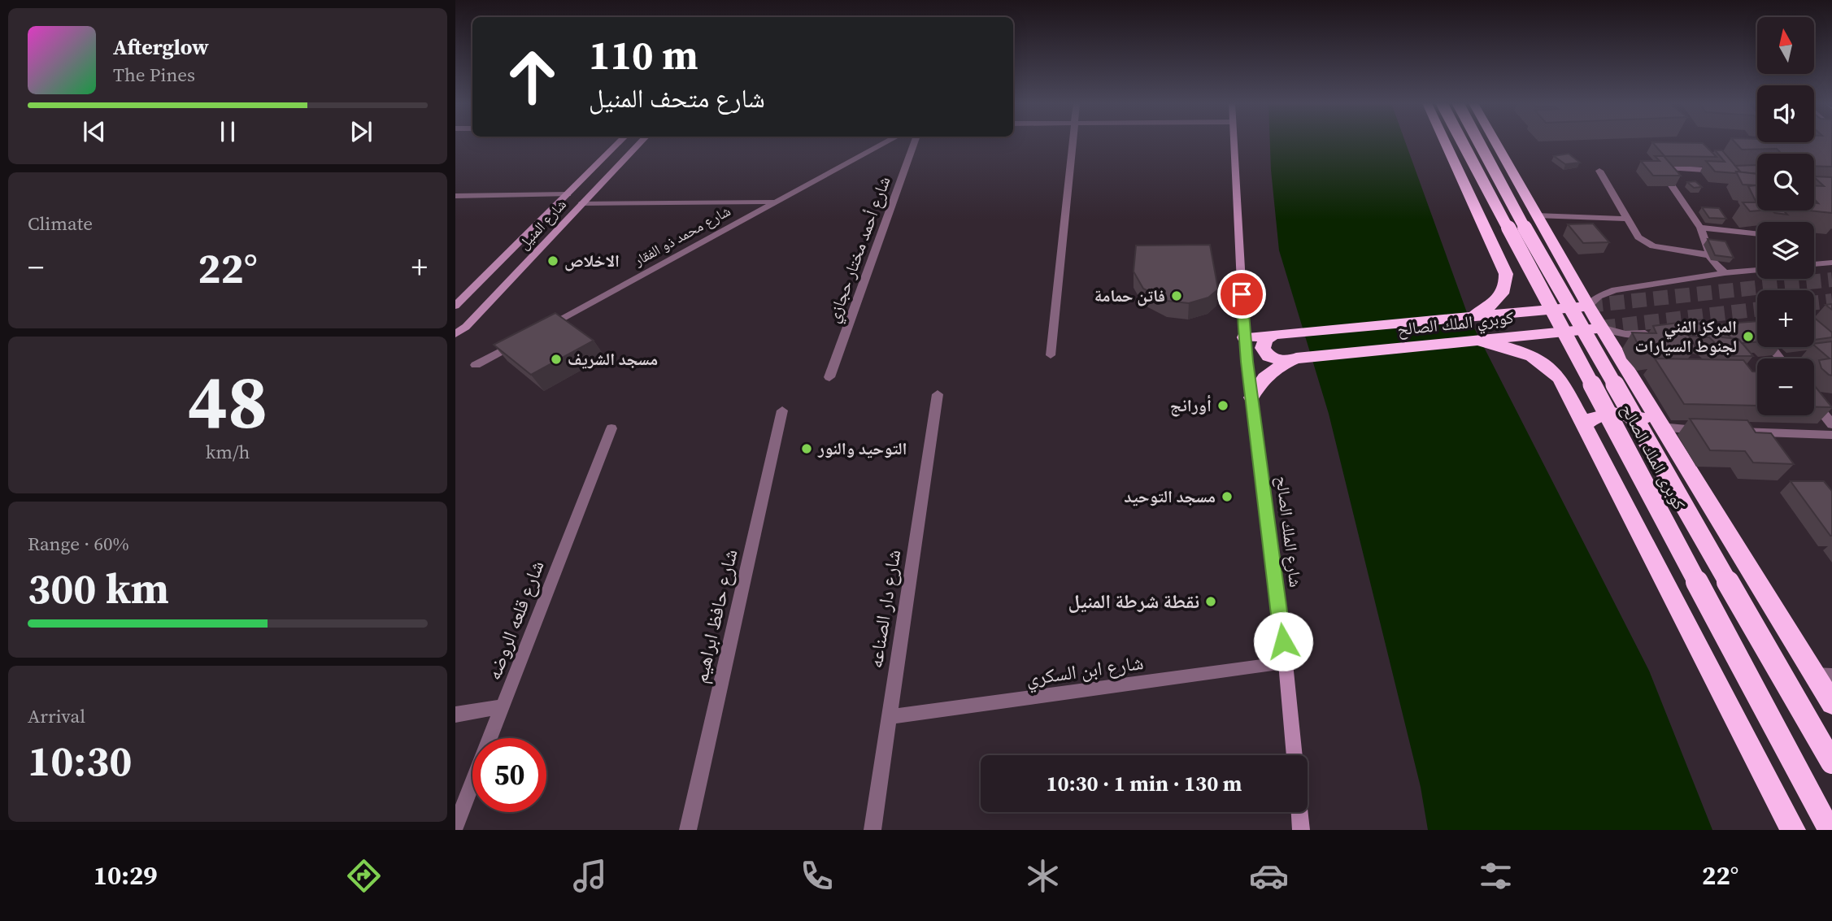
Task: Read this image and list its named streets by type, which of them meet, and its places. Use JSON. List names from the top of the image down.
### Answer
{
  "streets": {
    "highway": ["كوبري الملك الصالح", "كوبرى الملك الصالح"],
    "main road": ["شارع المنيل", "شارع الملك الصالح"],
    "street": [
      "شارع محمد ذو الفقار",
      "شارع أحمد مختار حجازي",
      "شارع دار الصناعه",
      "شارع حافظ ابراهيم",
      "شارع قلعه الروضه",
      "شارع ابن السكري"
    ]
  },
  "crossings": [
    ["كوبري الملك الصالح", "شارع الملك الصالح"],
    ["شارع الملك الصالح", "شارع ابن السكري"],
    ["شارع دار الصناعه", "شارع ابن السكري"]
  ],
  "places": [
    "الاخلاص",
    "فاتن حمامة",
    "المركز الفني لجنوط السيارات",
    "مسجد الشريف",
    "أورانج",
    "التوحيد والنور",
    "مسجد التوحيد",
    "نقطة شرطة المنيل"
  ],
  "north": "top",
  "page": {
    "map_buttons": ["+", "−"],
    "turn": ["110 m", "شارع متحف المنيل"],
    "song": ["Afterglow", "The Pines"],
    "tile": [
      "Climate",
      ["48", "km/h"],
      ["Range · 60%", "300 km"],
      ["Arrival", "10:30"]
    ],
    "heat": ["−", "22°", "+"],
    "limit": "50",
    "trip": "10:30 · 1 min · 130 m",
    "tabs": ["10:29", "22°"]
  }
}
